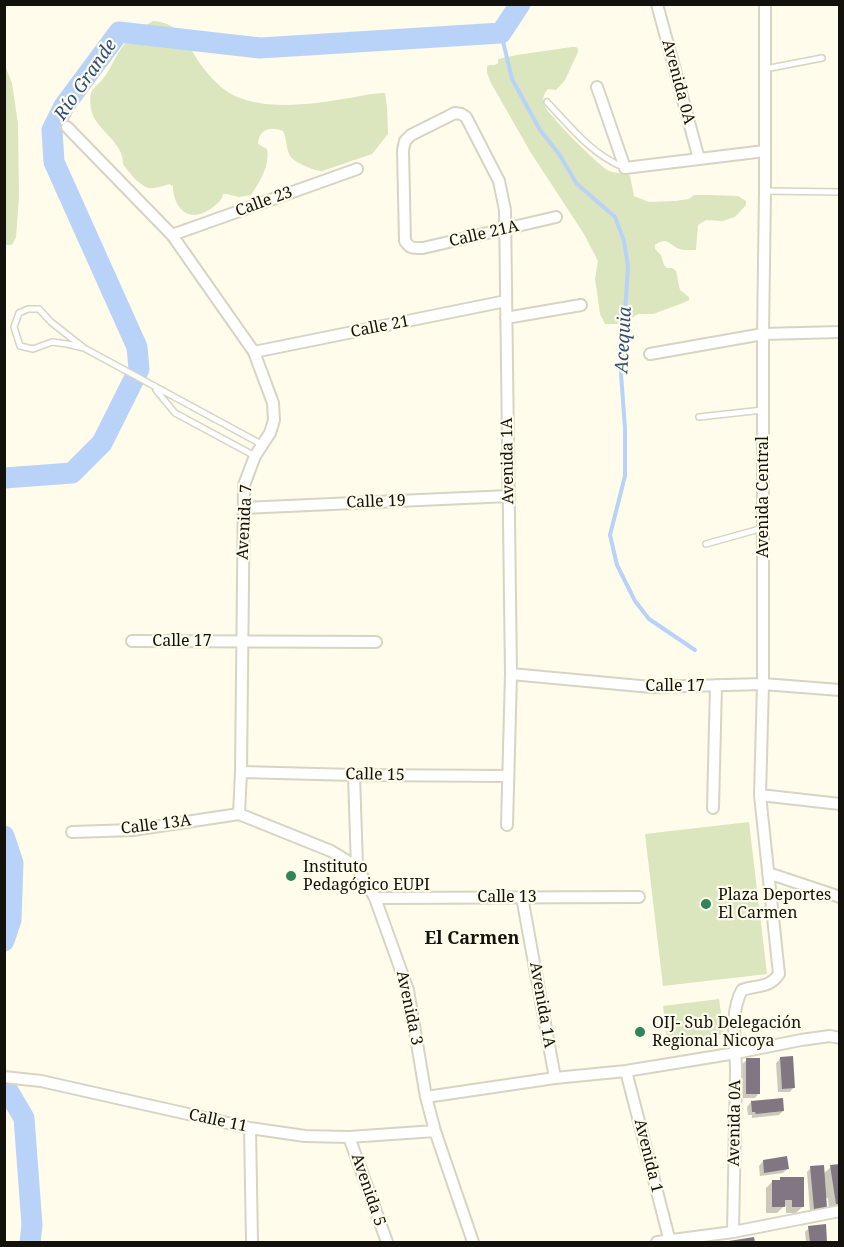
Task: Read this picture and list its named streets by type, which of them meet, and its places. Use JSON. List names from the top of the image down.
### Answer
{
  "streets": {
    "street": [
      "Avenida 0A",
      "Calle 23",
      "Calle 21A",
      "Calle 21",
      "Avenida 1A",
      "Avenida Central",
      "Calle 19",
      "Avenida 7",
      "Calle 17",
      "Calle 15",
      "Calle 13A",
      "Calle 13",
      "Avenida 3",
      "Calle 11",
      "Avenida 1",
      "Avenida 5"
    ]
  },
  "crossings": [
    ["Avenida 0A", "Avenida Central"],
    ["Calle 23", "Avenida 7"],
    ["Calle 21A", "Avenida 1A"],
    ["Calle 21", "Avenida 1A"],
    ["Calle 21", "Avenida 7"],
    ["Avenida 1A", "Calle 19"],
    ["Avenida 1A", "Calle 17"],
    ["Avenida 1A", "Calle 15"],
    ["Avenida 1A", "Calle 13"],
    ["Avenida Central", "Calle 17"],
    ["Calle 19", "Avenida 7"],
    ["Avenida 7", "Calle 17"],
    ["Avenida 7", "Calle 15"],
    ["Avenida 7", "Calle 13A"],
    ["Calle 15", "Avenida 3"],
    ["Calle 13", "Avenida 3"],
    ["Avenida 3", "Calle 11"],
    ["Calle 11", "Avenida 5"]
  ],
  "districts": ["El Carmen"],
  "water": ["Río Grande", "Acequia"],
  "places": ["Instituto Pedagógico EUPI", "Plaza Deportes El Carmen", "OIJ- Sub Delegación Regional Nicoya"]
}
